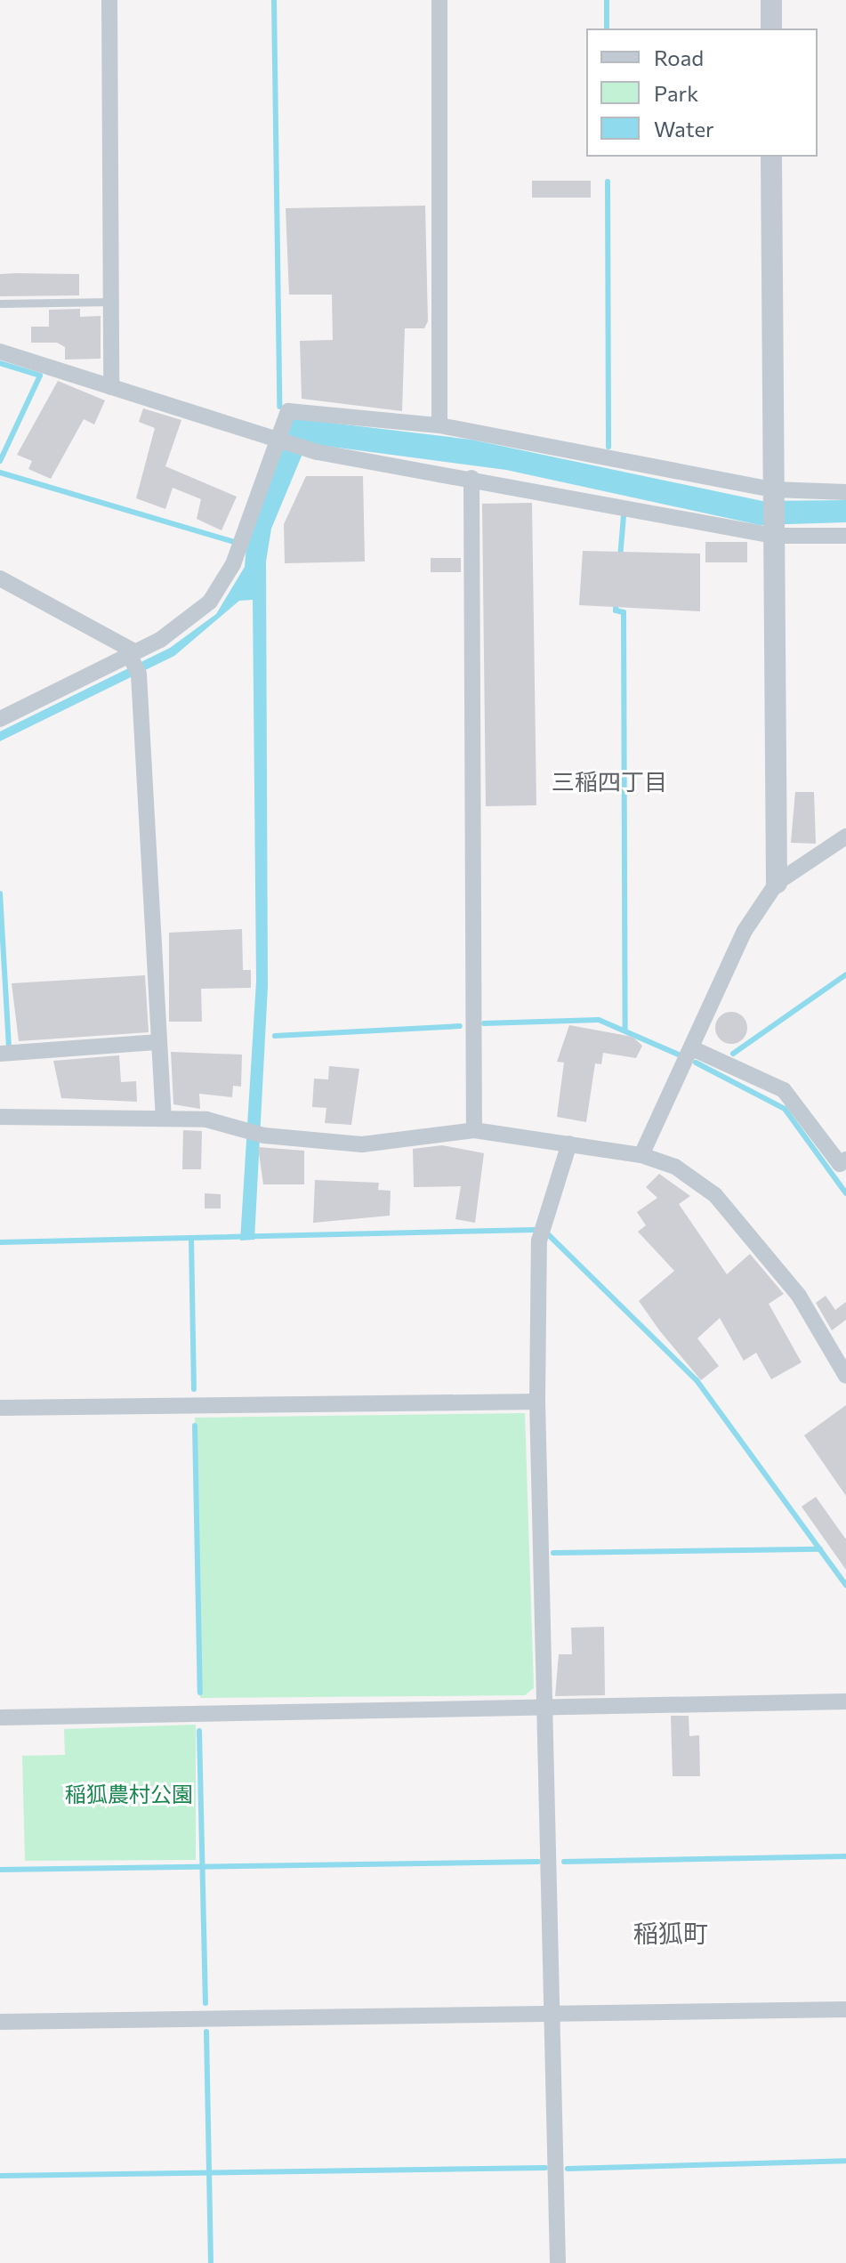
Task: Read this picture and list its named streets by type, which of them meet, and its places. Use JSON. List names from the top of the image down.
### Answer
{
  "districts": ["三稲四丁目", "稲狐町"],
  "parks": ["稲狐農村公園"],
  "legend": ["Road", "Park", "Water"]
}
